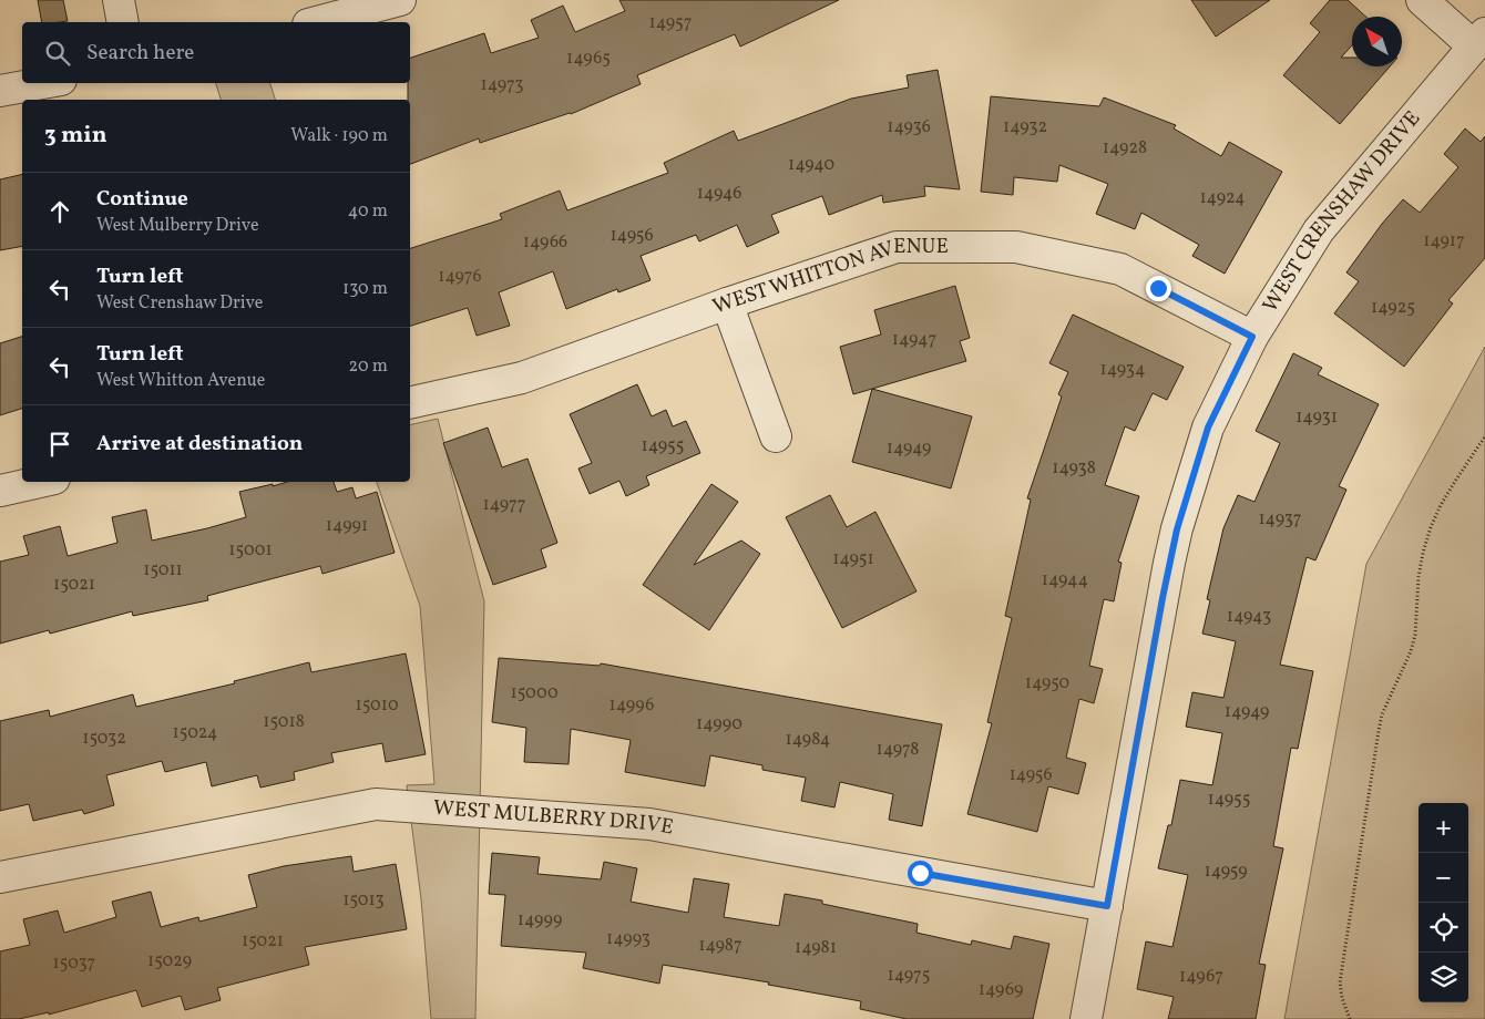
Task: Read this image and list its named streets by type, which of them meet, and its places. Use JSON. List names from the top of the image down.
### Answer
{
  "streets": {
    "street": ["WEST CRENSHAW DRIVE", "WEST WHITTON AVENUE", "WEST MULBERRY DRIVE"]
  },
  "crossings": [
    ["WEST CRENSHAW DRIVE", "WEST WHITTON AVENUE"],
    ["WEST CRENSHAW DRIVE", "WEST MULBERRY DRIVE"]
  ],
  "house_numbers": [
    "14957",
    "14965",
    "14973",
    "14936",
    "14932",
    "14928",
    "14940",
    "14946",
    "14924",
    "14956",
    "14917",
    "14966",
    "14976",
    "14925",
    "14947",
    "14934",
    "14931",
    "14955",
    "14949",
    "14938",
    "14977",
    "14937",
    "14991",
    "15001",
    "14951",
    "15011",
    "14944",
    "15021",
    "14943",
    "14950",
    "15000",
    "15010",
    "14996",
    "14949",
    "15018",
    "14990",
    "15024",
    "15032",
    "14984",
    "14978",
    "14956",
    "14955",
    "14959",
    "15013",
    "14999",
    "14993",
    "15021",
    "14987",
    "14981",
    "15029",
    "15037",
    "14975",
    "14967",
    "14969"
  ],
  "north": "top left",
  "page": {
    "search": "Search here",
    "heading": ["3 min", "Walk · 190 m"],
    "list": [
      ["Continue", "West Mulberry Drive", "40 m"],
      ["Turn left", "West Crenshaw Drive", "130 m"],
      ["Turn left", "West Whitton Avenue", "20 m"],
      "Arrive at destination"
    ],
    "map_buttons": ["+", "−"]
  }
}
